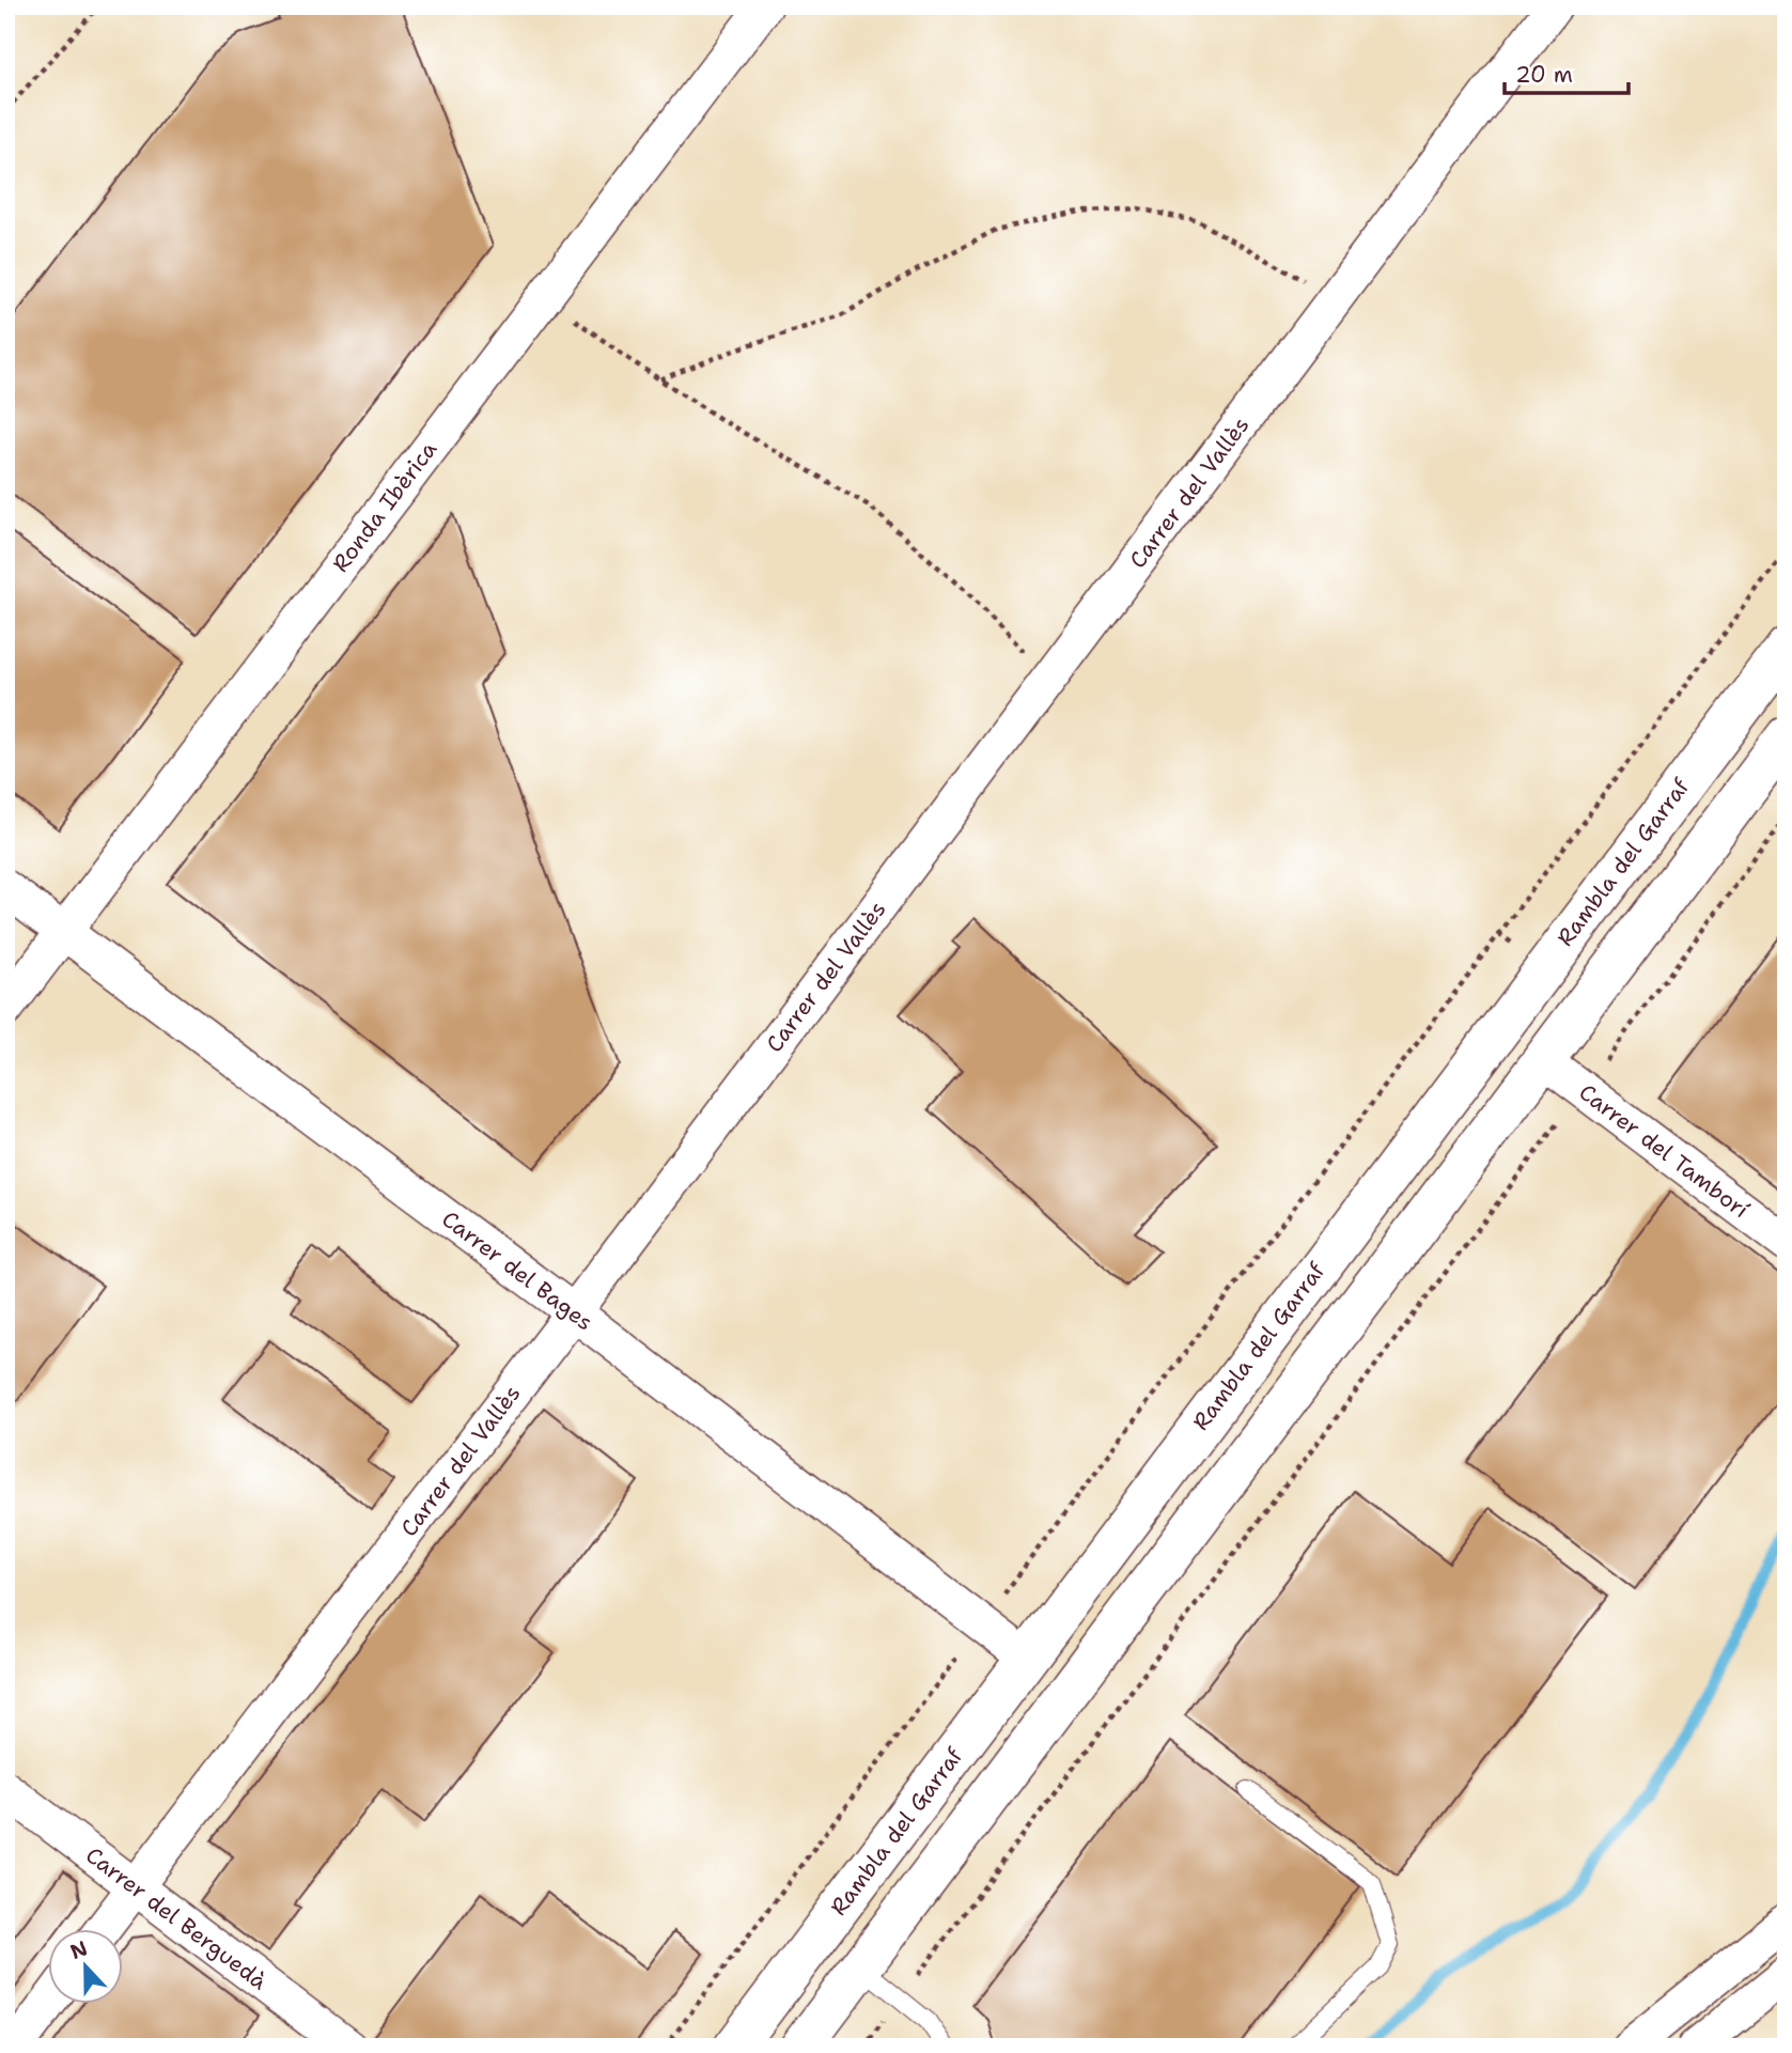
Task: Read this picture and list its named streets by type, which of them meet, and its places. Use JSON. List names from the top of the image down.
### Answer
{
  "streets": {
    "street": [
      "Carrer del Vallès",
      "Ronda Ibèrica",
      "Rambla del Garraf",
      "Carrer del Tamborí",
      "Carrer del Bages",
      "Carrer del Berguedà"
    ]
  },
  "crossings": [
    ["Carrer del Vallès", "Carrer del Bages"],
    ["Carrer del Vallès", "Carrer del Berguedà"],
    ["Ronda Ibèrica", "Carrer del Bages"],
    ["Rambla del Garraf", "Carrer del Bages"]
  ],
  "scale_bar": "20 m",
  "north": "top"
}
